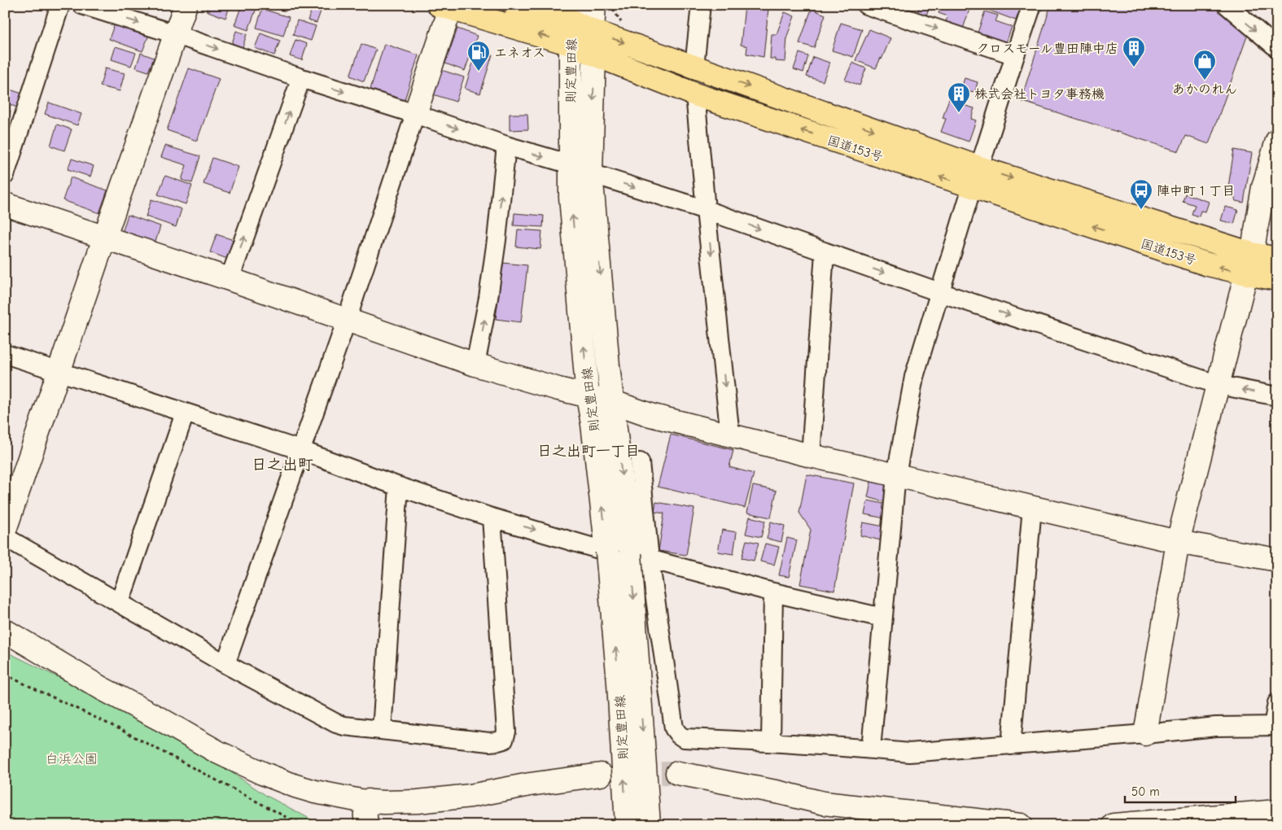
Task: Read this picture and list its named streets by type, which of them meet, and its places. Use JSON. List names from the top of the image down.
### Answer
{
  "streets": {
    "highway": ["国道153号"],
    "street": ["則定豊田線"]
  },
  "crossings": [
    ["則定豊田線", "国道153号"]
  ],
  "districts": ["日之出町一丁目", "日之出町"],
  "parks": ["白浜公園"],
  "places": {
    "building": ["クロスモール豊田陣中店", "株式会社トヨタ事務機"],
    "fuel station": ["エネオス"],
    "shop": ["あかのれん"],
    "bus stop": ["陣中町１丁目"]
  },
  "scale_bar": "50 m"
}
